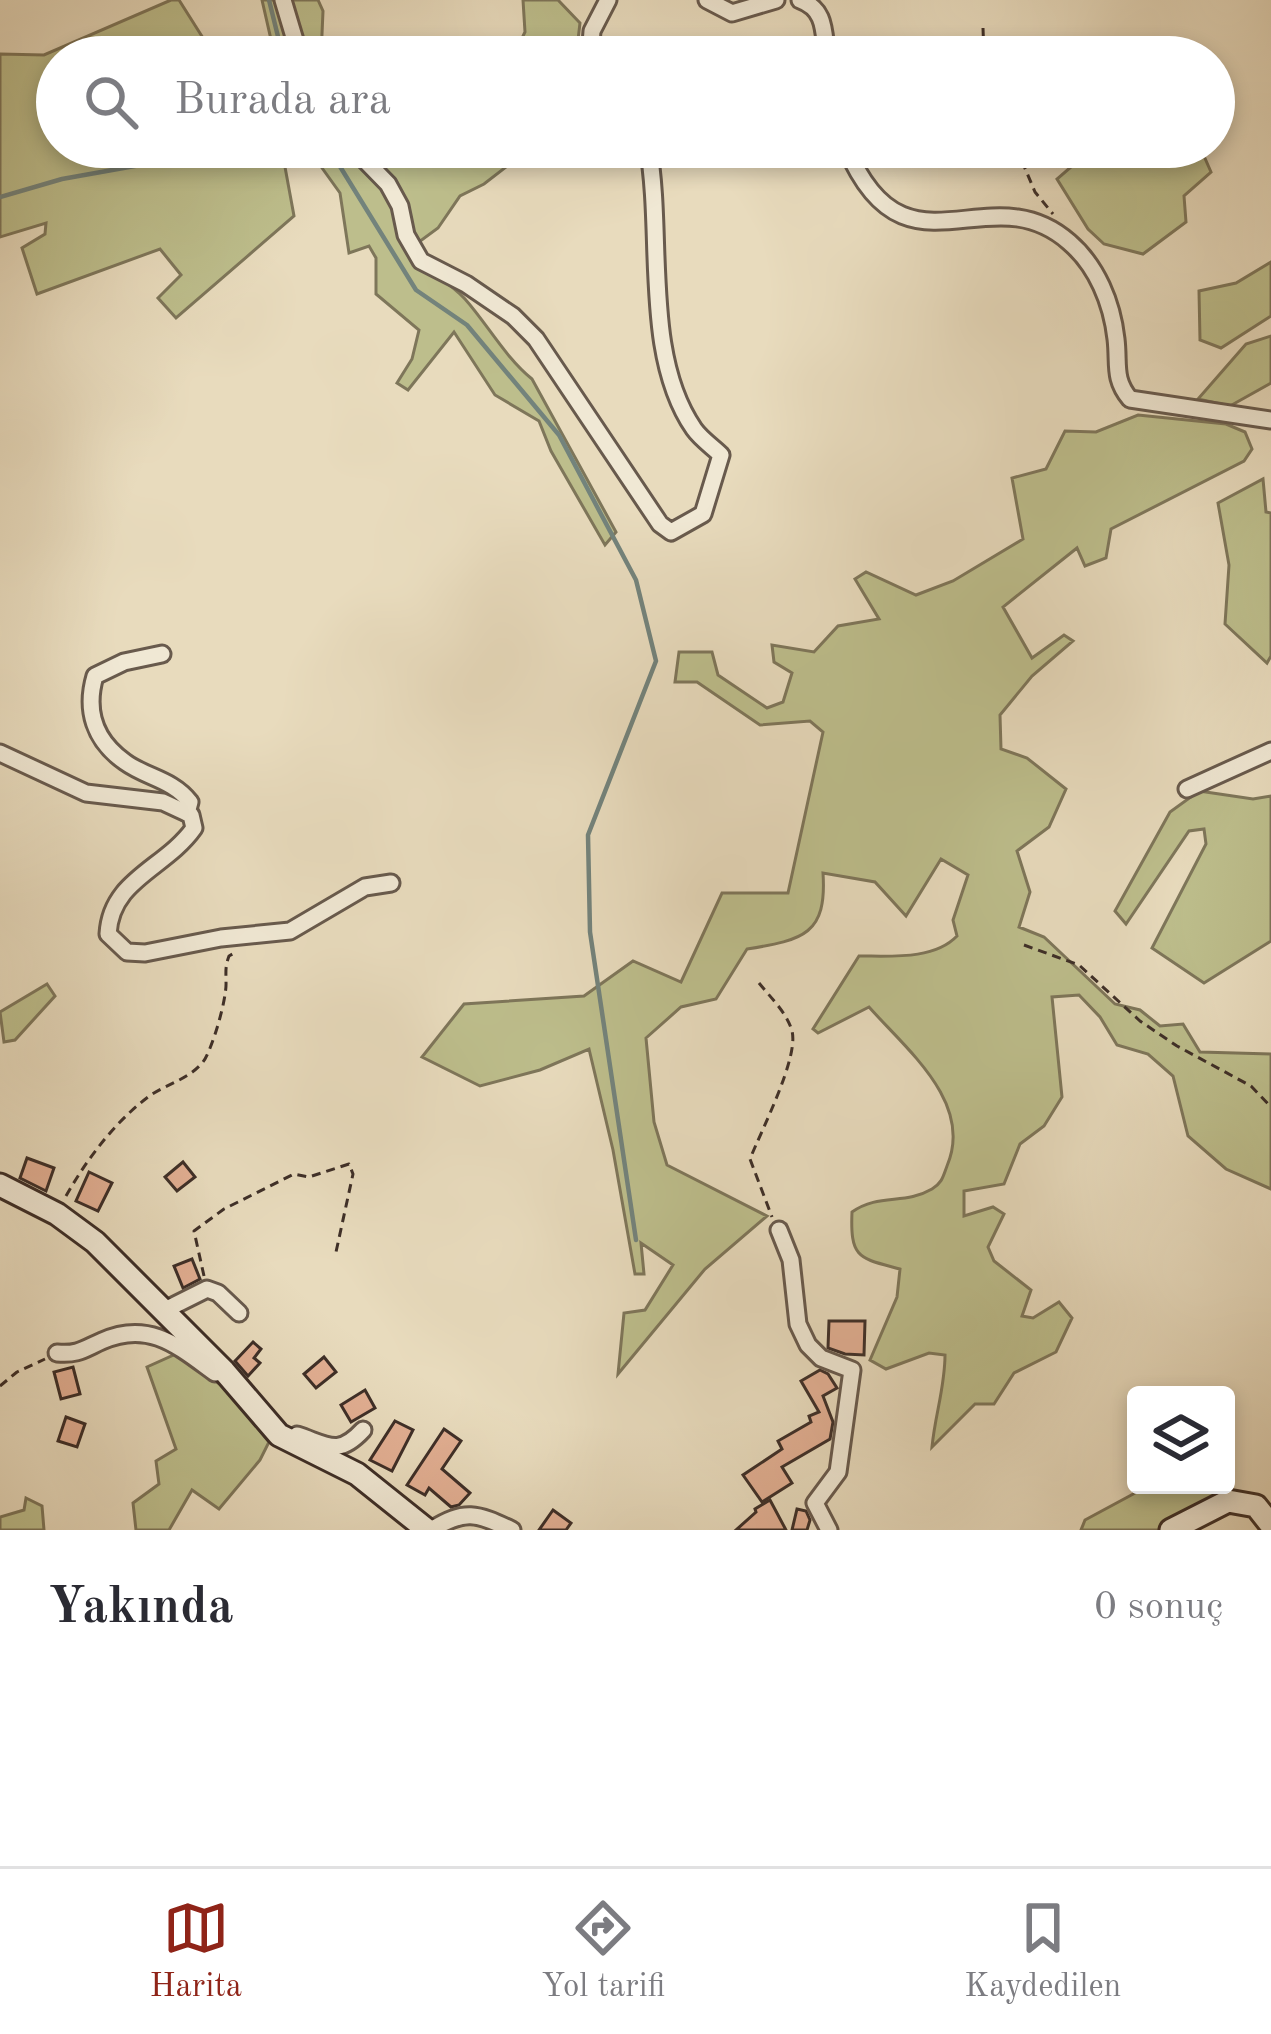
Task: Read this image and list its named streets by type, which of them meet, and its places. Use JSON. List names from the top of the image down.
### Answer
{
  "page": {
    "search": "Burada ara",
    "heading": ["Yakında", "0 sonuç"],
    "nav": ["Harita", "Yol tarifi", "Kaydedilen"]
  }
}
